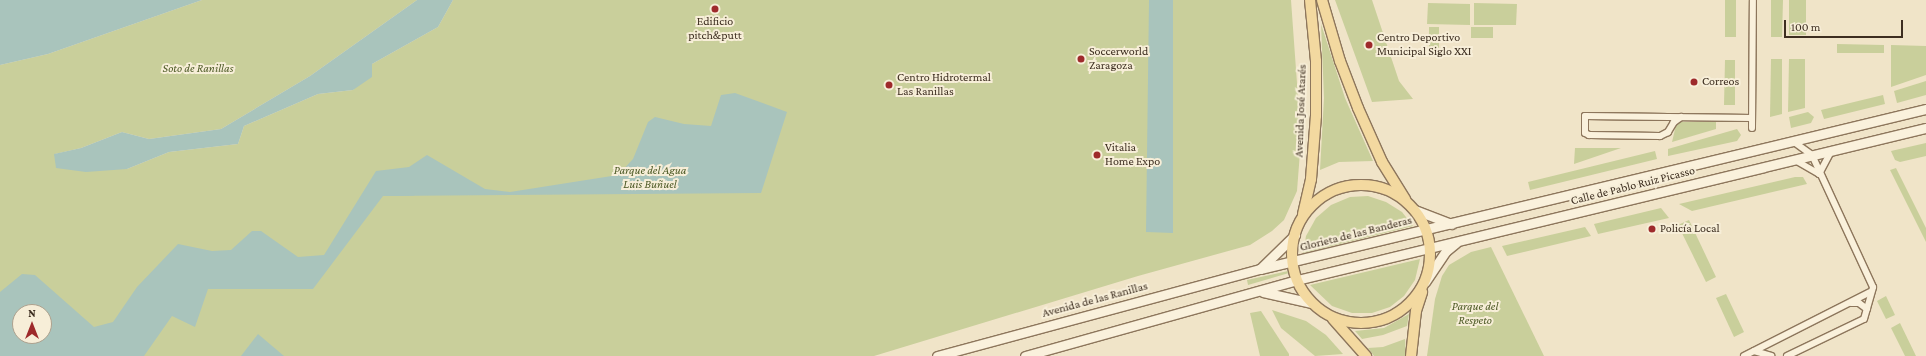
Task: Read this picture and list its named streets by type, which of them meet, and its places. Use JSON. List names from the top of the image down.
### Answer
{
  "streets": {
    "main road": [
      "Avenida José Atarés",
      "Calle de Pablo Ruiz Picasso",
      "Glorieta de las Banderas",
      "Avenida de las Ranillas"
    ]
  },
  "crossings": [
    ["Avenida José Atarés", "Glorieta de las Banderas"],
    ["Calle de Pablo Ruiz Picasso", "Glorieta de las Banderas"],
    ["Glorieta de las Banderas", "Avenida de las Ranillas"]
  ],
  "parks": ["Soto de Ranillas", "Parque del Agua Luis Buñuel", "Parque del Respeto"],
  "places": [
    "Edificio pitch&putt",
    "Centro Deportivo Municipal Siglo XXI",
    "Soccerworld Zaragoza",
    "Correos",
    "Centro Hidrotermal Las Ranillas",
    "Vitalia Home Expo",
    "Policía Local"
  ],
  "scale_bar": "100 m",
  "north": "top"
}
